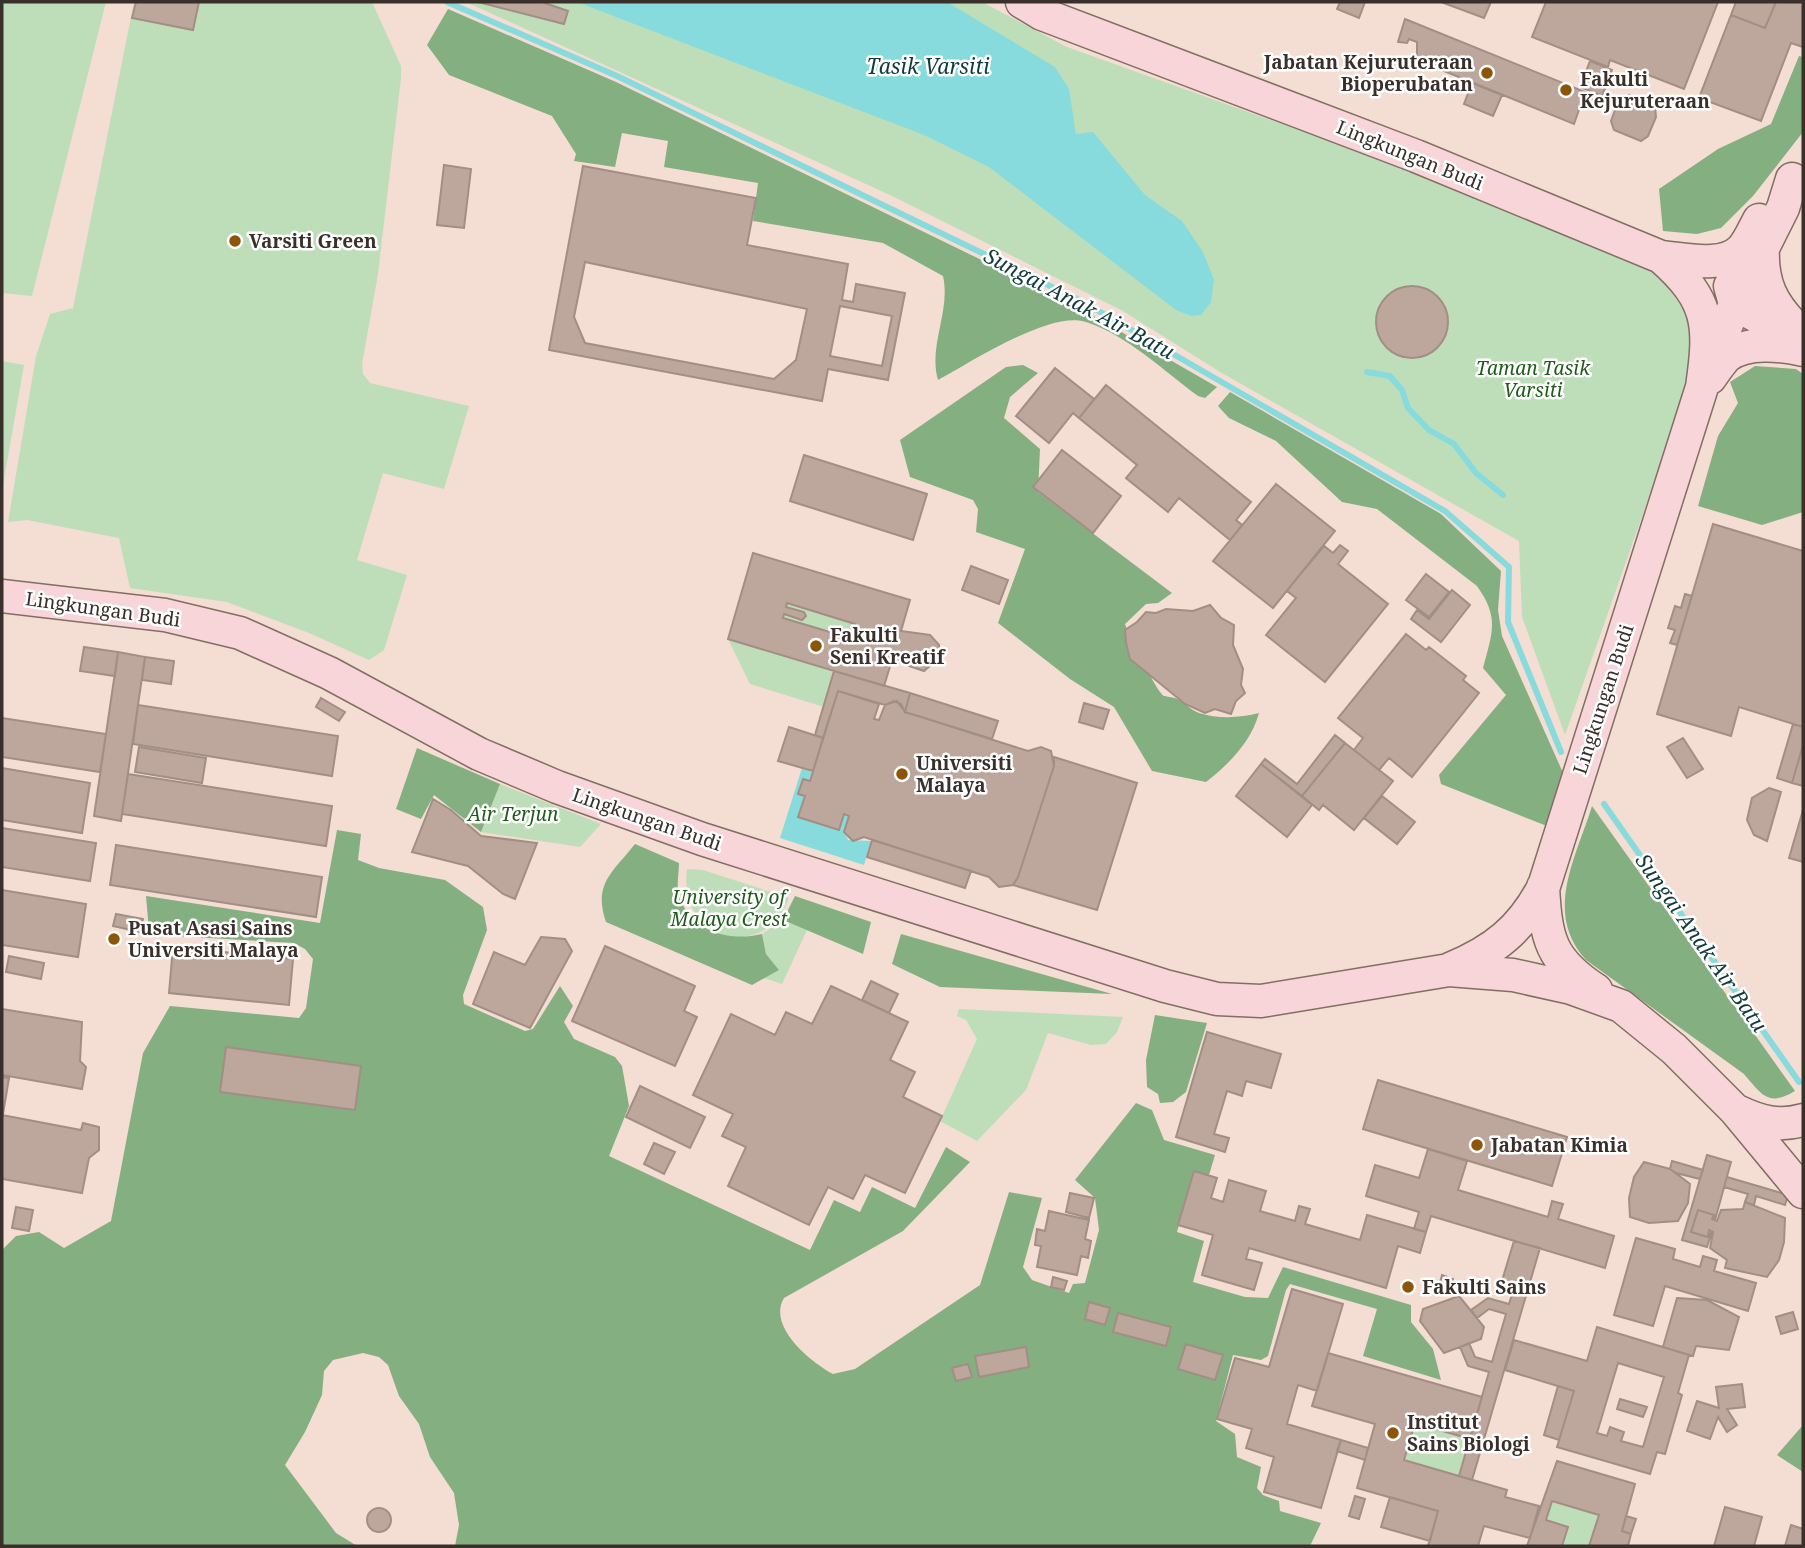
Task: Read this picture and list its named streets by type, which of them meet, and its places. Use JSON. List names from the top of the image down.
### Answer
{
  "streets": {
    "street": ["Lingkungan Budi"]
  },
  "water": ["Tasik Varsiti", "Sungai Anak Air Batu"],
  "parks": ["Taman Tasik Varsiti", "Air Terjun", "University of Malaya Crest"],
  "places": [
    "Jabatan Kejuruteraan Bioperubatan",
    "Fakulti Kejuruteraan",
    "Varsiti Green",
    "Fakulti Seni Kreatif",
    "Universiti Malaya",
    "Pusat Asasi Sains Universiti Malaya",
    "Jabatan Kimia",
    "Fakulti Sains",
    "Institut Sains Biologi"
  ]
}
